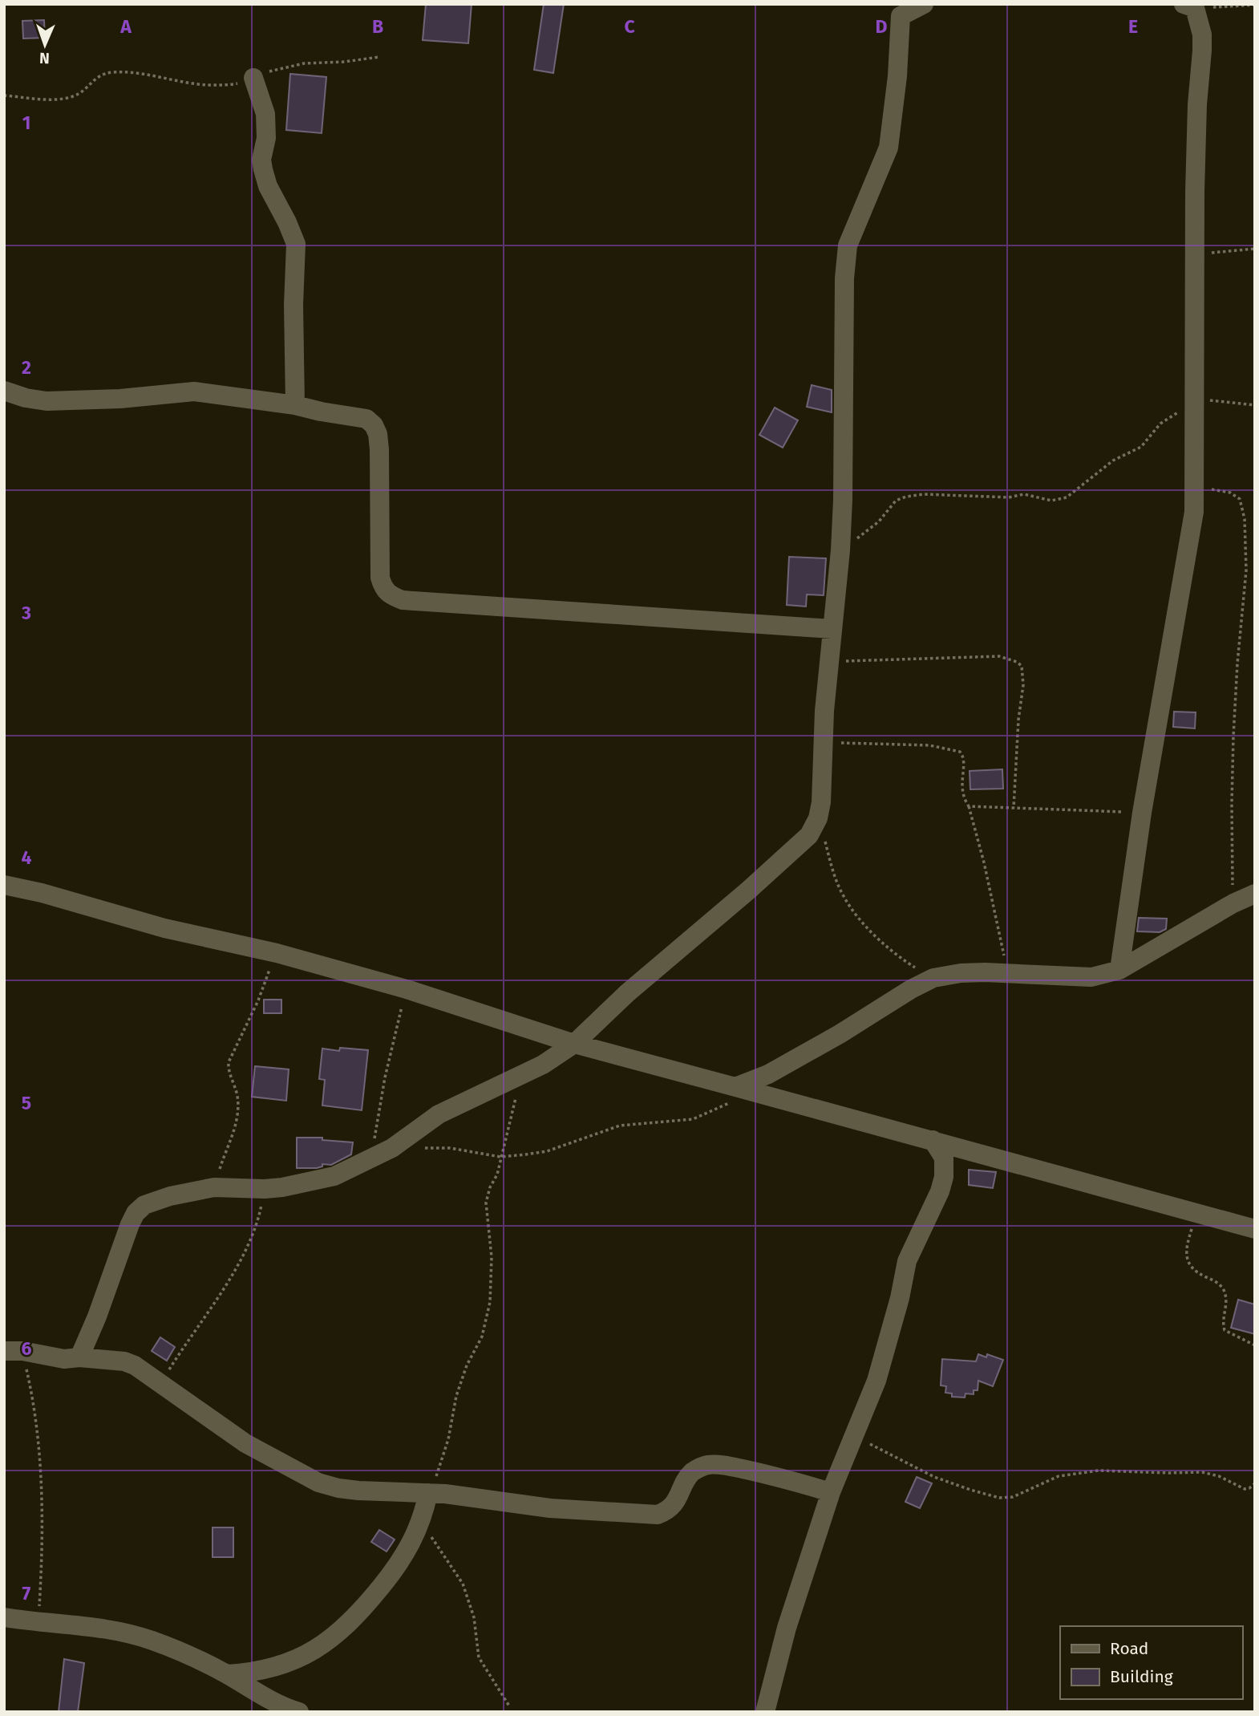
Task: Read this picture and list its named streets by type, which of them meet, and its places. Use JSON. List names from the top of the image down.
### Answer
{
  "legend": ["Road", "Building"],
  "north": "bottom",
  "grid": {
    "columns": [
      "A",
      "B",
      "C",
      "D",
      "E"
    ],
    "rows": [
      "1",
      "2",
      "3",
      "4",
      "5",
      "6",
      "7"
    ]
  }
}
